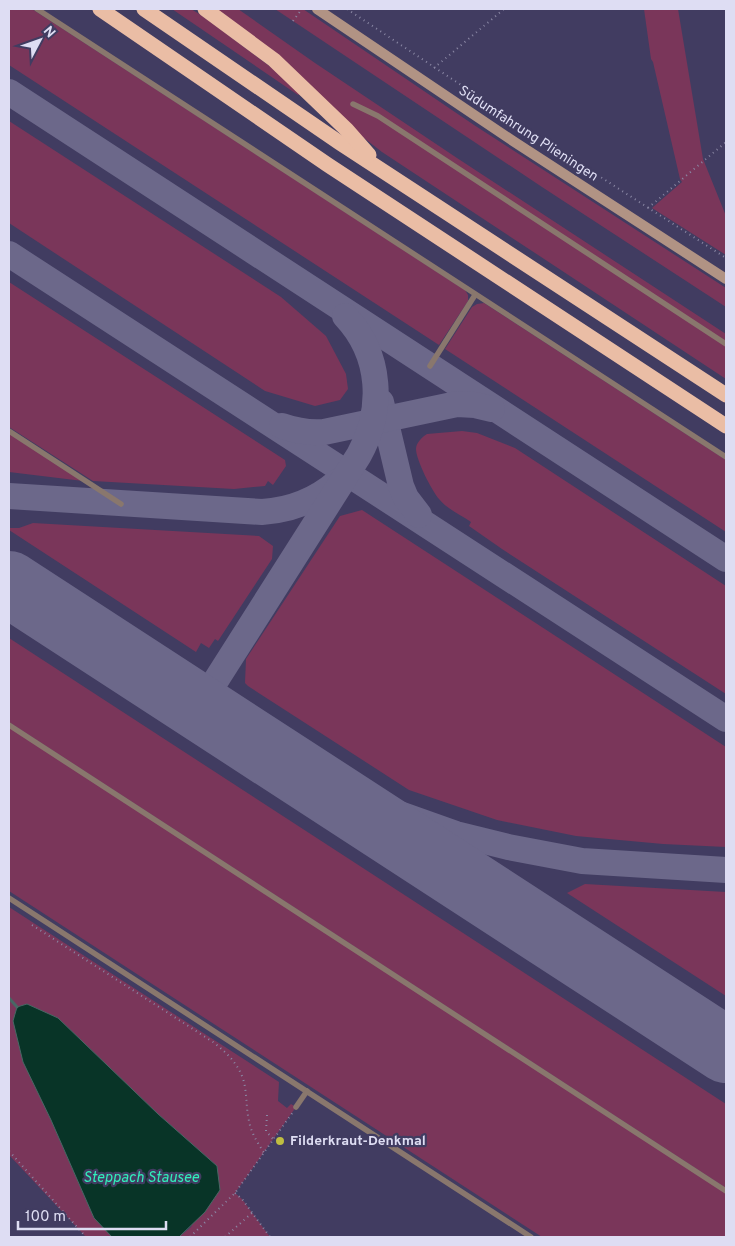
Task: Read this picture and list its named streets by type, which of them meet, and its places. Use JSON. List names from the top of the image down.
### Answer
{
  "streets": {
    "main road": ["Südumfahrung Plieningen"]
  },
  "water": ["Steppach Stausee"],
  "places": ["Filderkraut-Denkmal"],
  "scale_bar": "100 m",
  "north": "top right"
}
